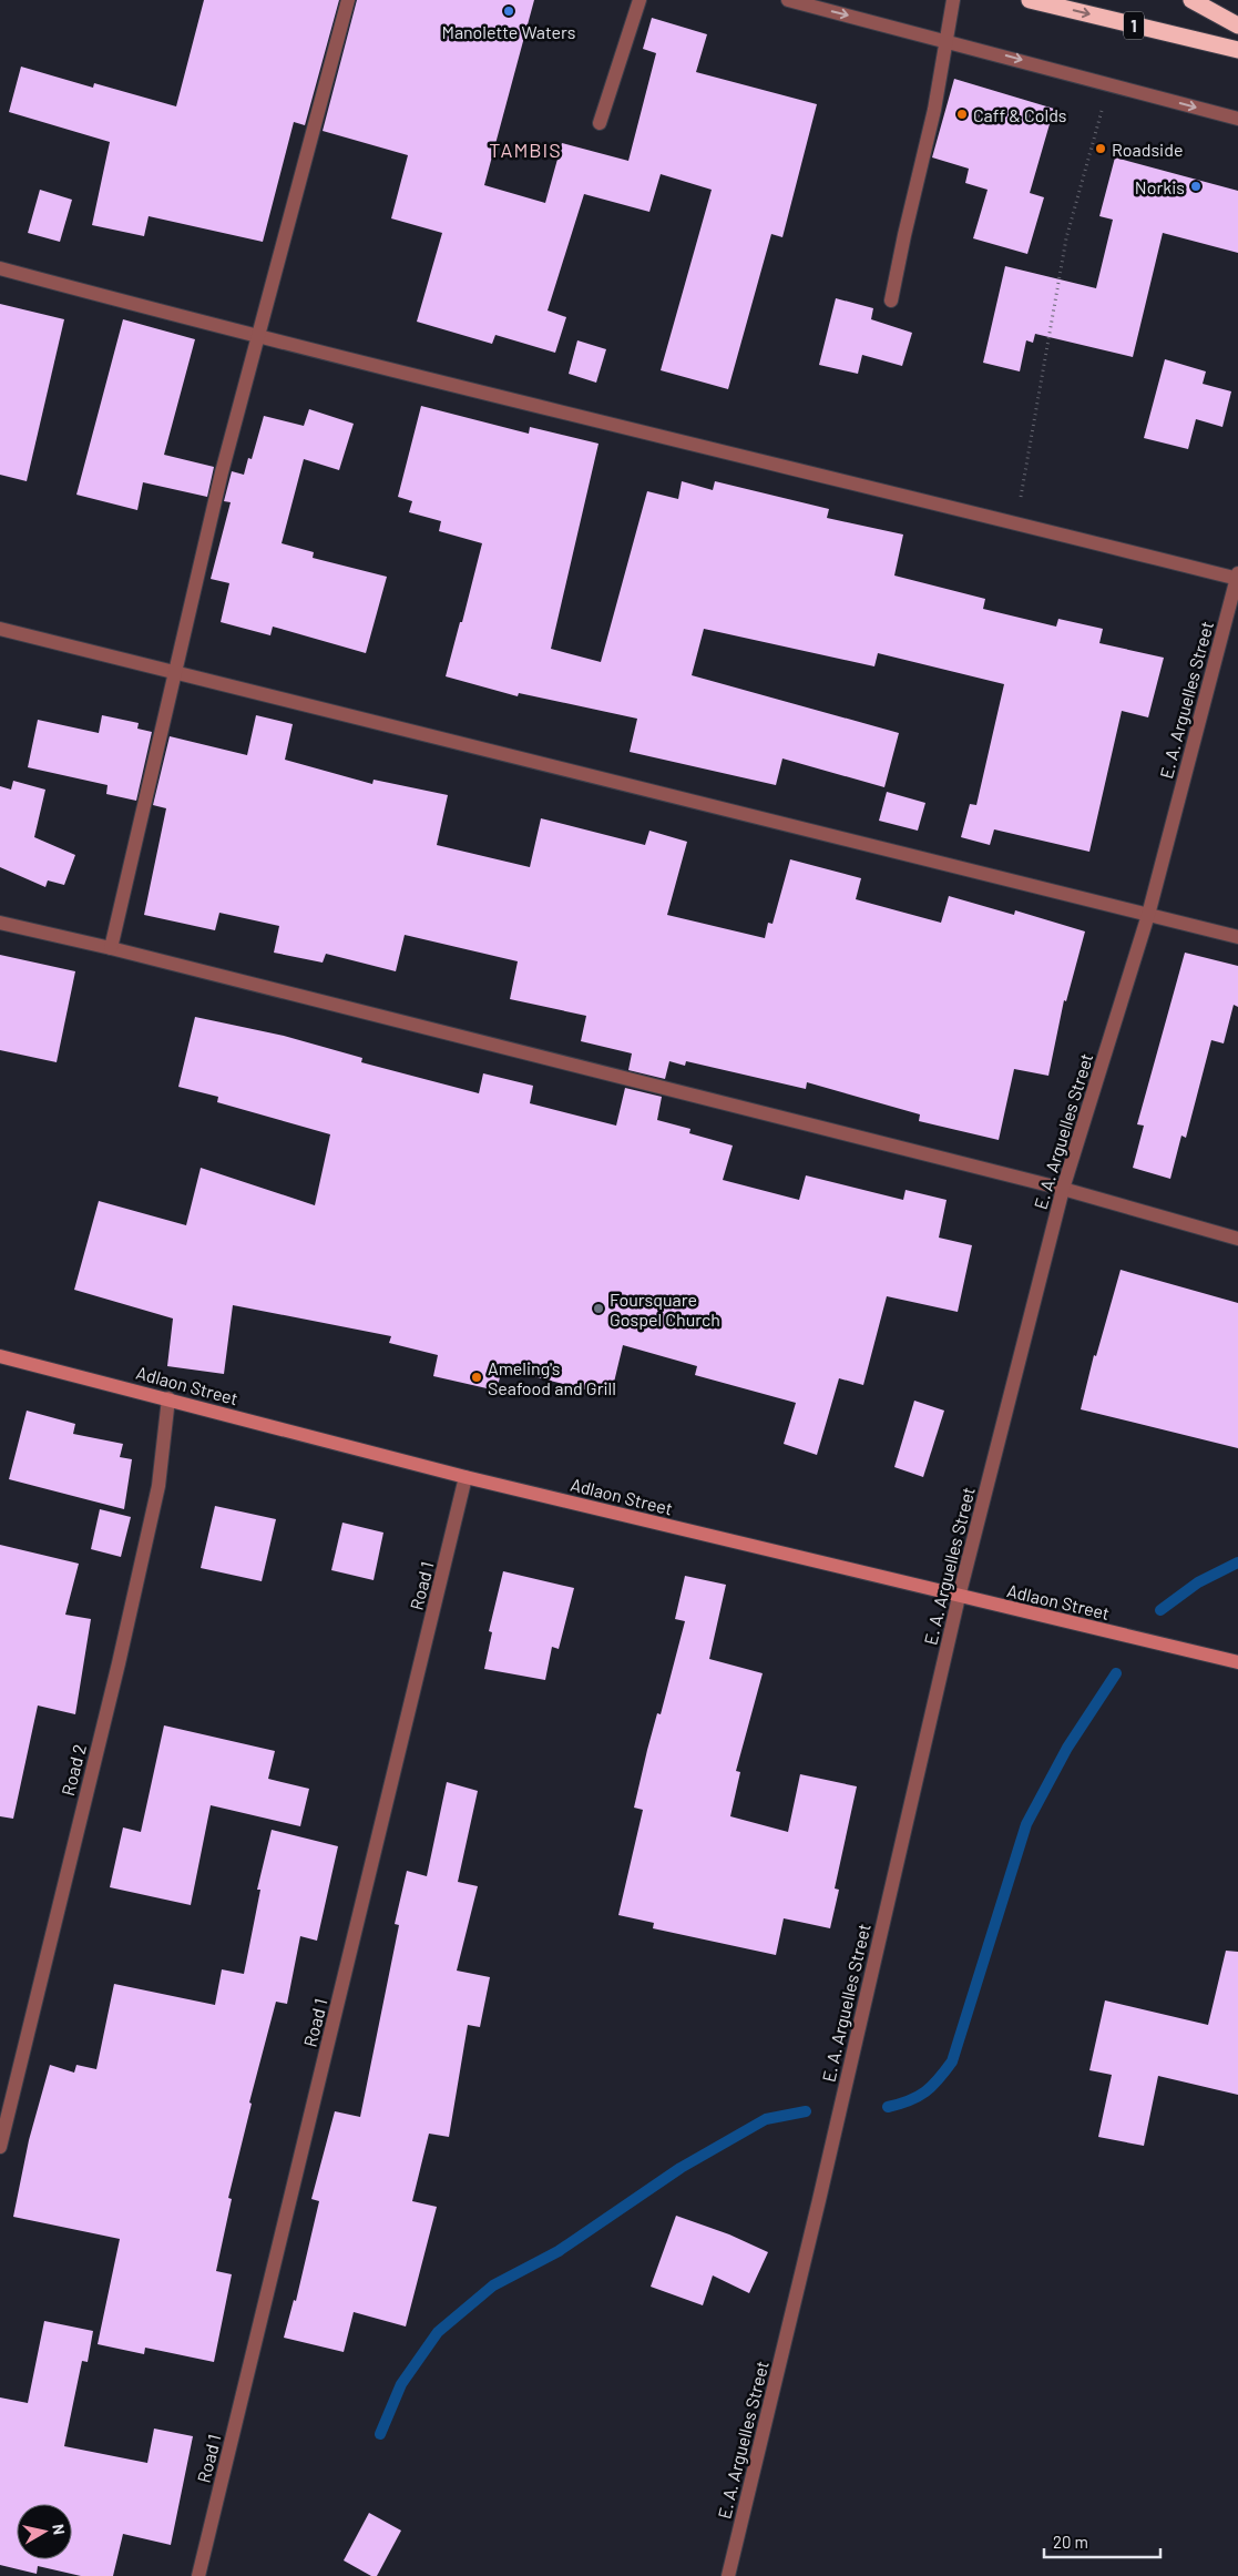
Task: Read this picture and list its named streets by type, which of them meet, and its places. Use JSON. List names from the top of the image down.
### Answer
{
  "streets": {
    "highway": ["1"],
    "street": [
      "E. A. Arguelles Street",
      "Adlaon Street",
      "Road 1",
      "Road 2"
    ]
  },
  "crossings": [
    ["E. A. Arguelles Street", "Adlaon Street"],
    ["Adlaon Street", "Road 1"],
    ["Adlaon Street", "Road 2"]
  ],
  "districts": ["TAMBIS"],
  "places": [
    "Manolette Waters",
    "Caff & Colds",
    "Roadside",
    "Norkis",
    "Foursquare Gospel Church",
    "Ameling's Seafood and Grill"
  ],
  "scale_bar": "20 m",
  "north": "right"
}
